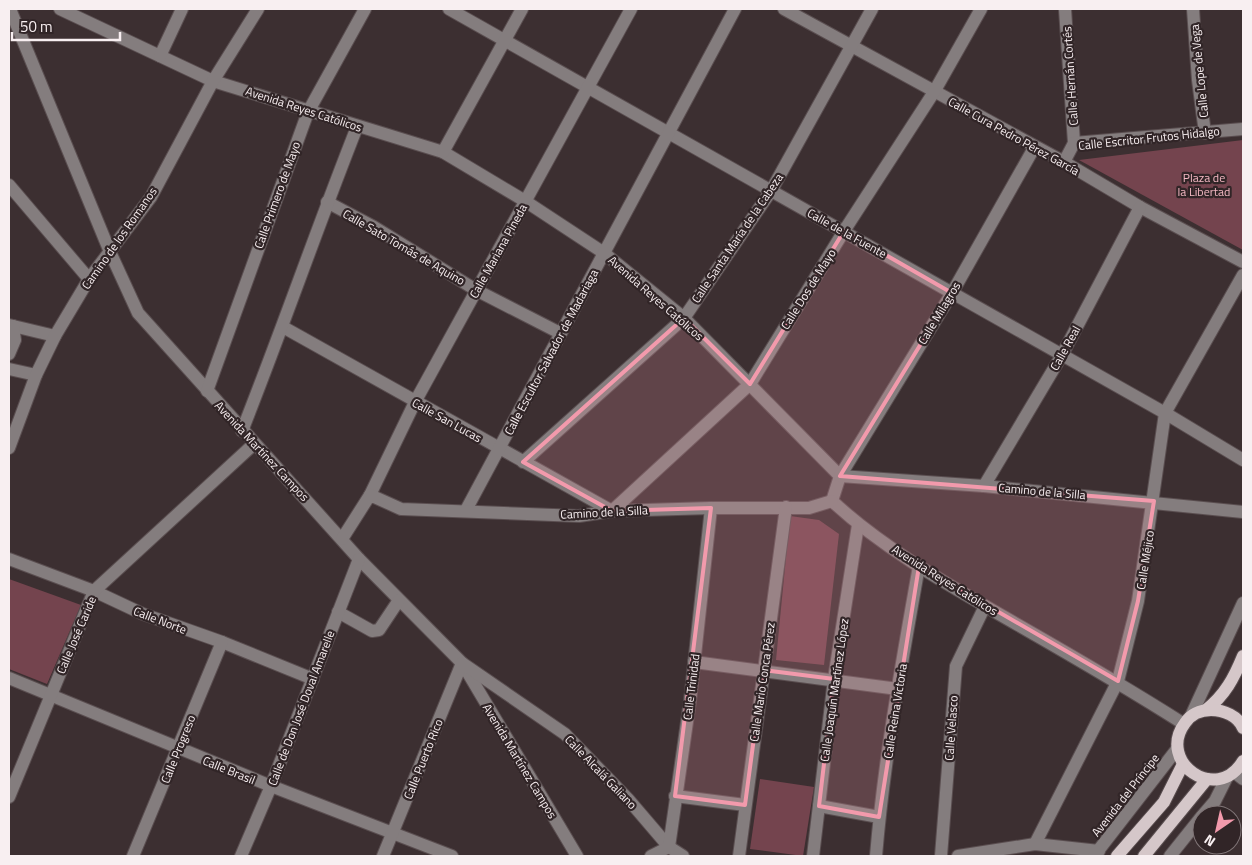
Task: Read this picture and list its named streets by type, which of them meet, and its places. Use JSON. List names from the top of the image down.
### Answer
{
  "streets": {
    "street": [
      "Calle Lope de Vega",
      "Calle Hernán Cortés",
      "Avenida Reyes Católicos",
      "Calle Cura Pedro Pérez García",
      "Calle Escritor Frutos Hidalgo",
      "Calle Primero de Mayo",
      "Calle de la Fuente",
      "Camino de los Romanos",
      "Calle Santa María de la Cabeza",
      "Calle Sato Tomás de Aquino",
      "Calle Mariana Pineda",
      "Calle Dos de Mayo",
      "Calle Milagros",
      "Calle Real",
      "Calle Escultor Salvador de Madariaga",
      "Calle San Lucas",
      "Avenida Martínez Campos",
      "Camino de la Silla",
      "Calle Méjico",
      "Calle Norte",
      "Calle José Caride",
      "Calle Mario Conca Pérez",
      "Calle Trinidad",
      "Calle Joaquín Martínez López",
      "Calle de Don José Doval Amarelle",
      "Calle Reina Victoria",
      "Calle Velasco",
      "Calle Progreso",
      "Calle Puerto Rico",
      "Calle Brasil",
      "Calle Alcalá Galiano",
      "Avenida del Príncipe"
    ]
  },
  "crossings": [
    ["Calle Lope de Vega", "Calle Escritor Frutos Hidalgo"],
    ["Calle Hernán Cortés", "Calle Escritor Frutos Hidalgo"],
    ["Avenida Reyes Católicos", "Calle Primero de Mayo"],
    ["Avenida Reyes Católicos", "Camino de los Romanos"],
    ["Avenida Reyes Católicos", "Calle Santa María de la Cabeza"],
    ["Avenida Reyes Católicos", "Calle Mariana Pineda"],
    ["Avenida Reyes Católicos", "Calle Dos de Mayo"],
    ["Avenida Reyes Católicos", "Calle Milagros"],
    ["Avenida Reyes Católicos", "Calle Escultor Salvador de Madariaga"],
    ["Avenida Reyes Católicos", "Camino de la Silla"],
    ["Avenida Reyes Católicos", "Calle Méjico"],
    ["Avenida Reyes Católicos", "Calle Joaquín Martínez López"],
    ["Avenida Reyes Católicos", "Calle Reina Victoria"],
    ["Avenida Reyes Católicos", "Calle Velasco"],
    ["Calle Cura Pedro Pérez García", "Calle Escritor Frutos Hidalgo"],
    ["Calle Cura Pedro Pérez García", "Calle Santa María de la Cabeza"],
    ["Calle Cura Pedro Pérez García", "Calle Dos de Mayo"],
    ["Calle Cura Pedro Pérez García", "Calle Milagros"],
    ["Calle Cura Pedro Pérez García", "Calle Real"],
    ["Calle Primero de Mayo", "Avenida Martínez Campos"],
    ["Calle de la Fuente", "Calle Santa María de la Cabeza"],
    ["Calle de la Fuente", "Calle Mariana Pineda"],
    ["Calle de la Fuente", "Calle Dos de Mayo"],
    ["Calle de la Fuente", "Calle Milagros"],
    ["Calle de la Fuente", "Calle Real"],
    ["Calle de la Fuente", "Calle Escultor Salvador de Madariaga"],
    ["Calle de la Fuente", "Calle Méjico"],
    ["Camino de los Romanos", "Avenida Martínez Campos"],
    ["Calle Santa María de la Cabeza", "Calle San Lucas"],
    ["Calle Sato Tomás de Aquino", "Calle Mariana Pineda"],
    ["Calle Sato Tomás de Aquino", "Calle Escultor Salvador de Madariaga"],
    ["Calle Mariana Pineda", "Calle San Lucas"],
    ["Calle Mariana Pineda", "Camino de la Silla"],
    ["Calle Dos de Mayo", "Calle San Lucas"],
    ["Calle Dos de Mayo", "Camino de la Silla"],
    ["Calle Milagros", "Camino de la Silla"],
    ["Calle Real", "Camino de la Silla"],
    ["Calle Escultor Salvador de Madariaga", "Calle San Lucas"],
    ["Calle Escultor Salvador de Madariaga", "Camino de la Silla"],
    ["Calle San Lucas", "Camino de la Silla"],
    ["Avenida Martínez Campos", "Calle José Caride"],
    ["Avenida Martínez Campos", "Calle de Don José Doval Amarelle"],
    ["Avenida Martínez Campos", "Calle Puerto Rico"],
    ["Avenida Martínez Campos", "Calle Alcalá Galiano"],
    ["Camino de la Silla", "Calle Méjico"],
    ["Camino de la Silla", "Calle Mario Conca Pérez"],
    ["Camino de la Silla", "Calle Trinidad"],
    ["Calle Norte", "Calle José Caride"],
    ["Calle Norte", "Calle de Don José Doval Amarelle"],
    ["Calle Norte", "Calle Progreso"],
    ["Calle José Caride", "Calle Brasil"],
    ["Calle Trinidad", "Calle Alcalá Galiano"],
    ["Calle de Don José Doval Amarelle", "Calle Brasil"],
    ["Calle Progreso", "Calle Brasil"],
    ["Calle Puerto Rico", "Calle Brasil"],
    ["Calle Puerto Rico", "Calle Alcalá Galiano"]
  ],
  "parks": ["Plaza de la Libertad"],
  "scale_bar": "50 m",
  "north": "bottom left"
}
